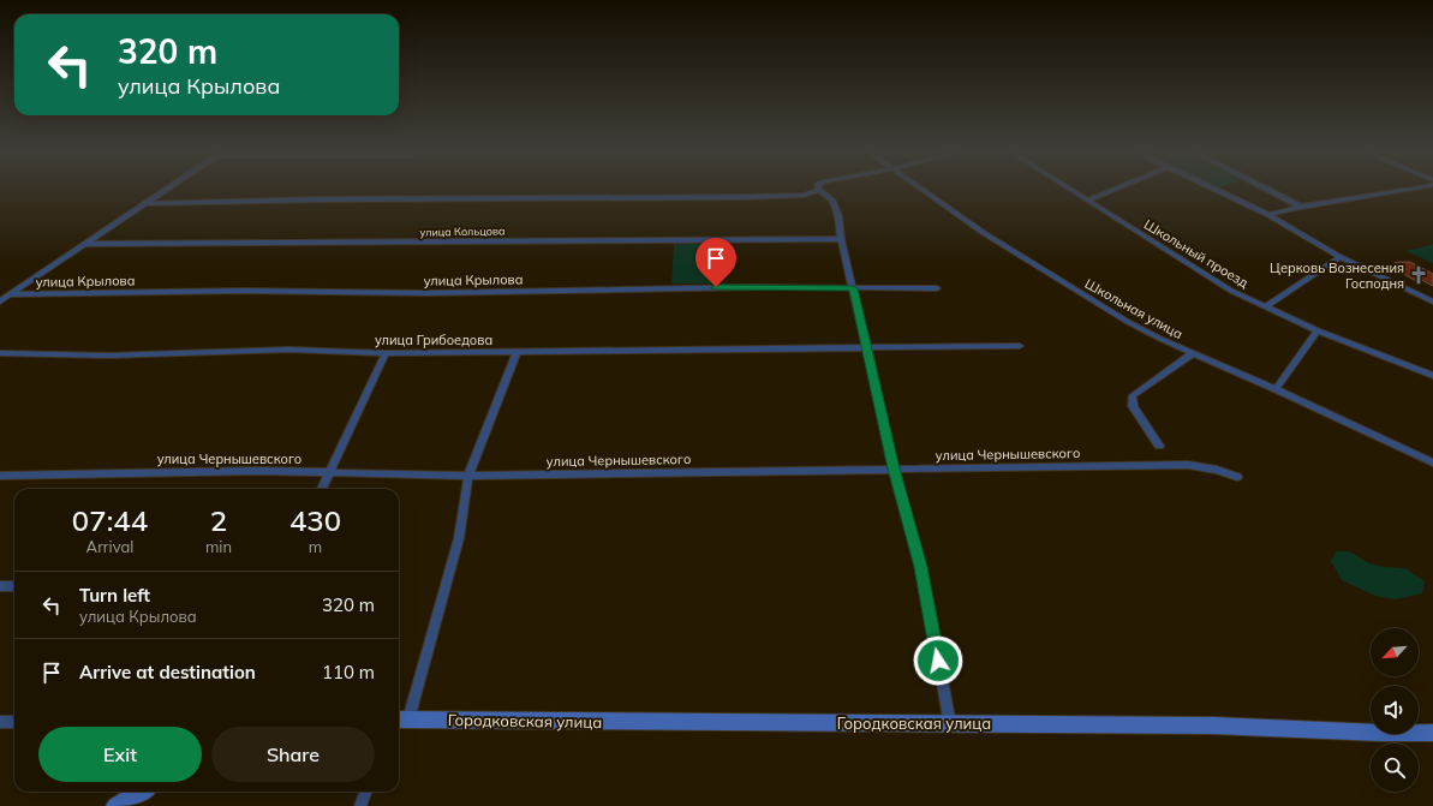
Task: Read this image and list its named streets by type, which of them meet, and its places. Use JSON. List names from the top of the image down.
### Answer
{
  "streets": {
    "main road": ["Городковская улица"],
    "street": [
      "улица Кольцова",
      "Школьный проезд",
      "улица Крылова",
      "Школьная улица",
      "улица Грибоедова",
      "улица Чернышевского"
    ]
  },
  "places": {
    "church": ["Церковь Вознесения Господня"]
  },
  "north": "bottom left",
  "page": {
    "turn": ["320 m", "улица Крылова"],
    "eta": [
      "07:44",
      "Arrival",
      "2",
      "min",
      "430",
      "m"
    ],
    "list": [
      {
        "name": "Turn left",
        "note": "улица Крылова",
        "value": "320 m"
      },
      {
        "name": "Arrive at destination",
        "value": "110 m"
      }
    ],
    "buttons": ["Exit", "Share"]
  }
}
